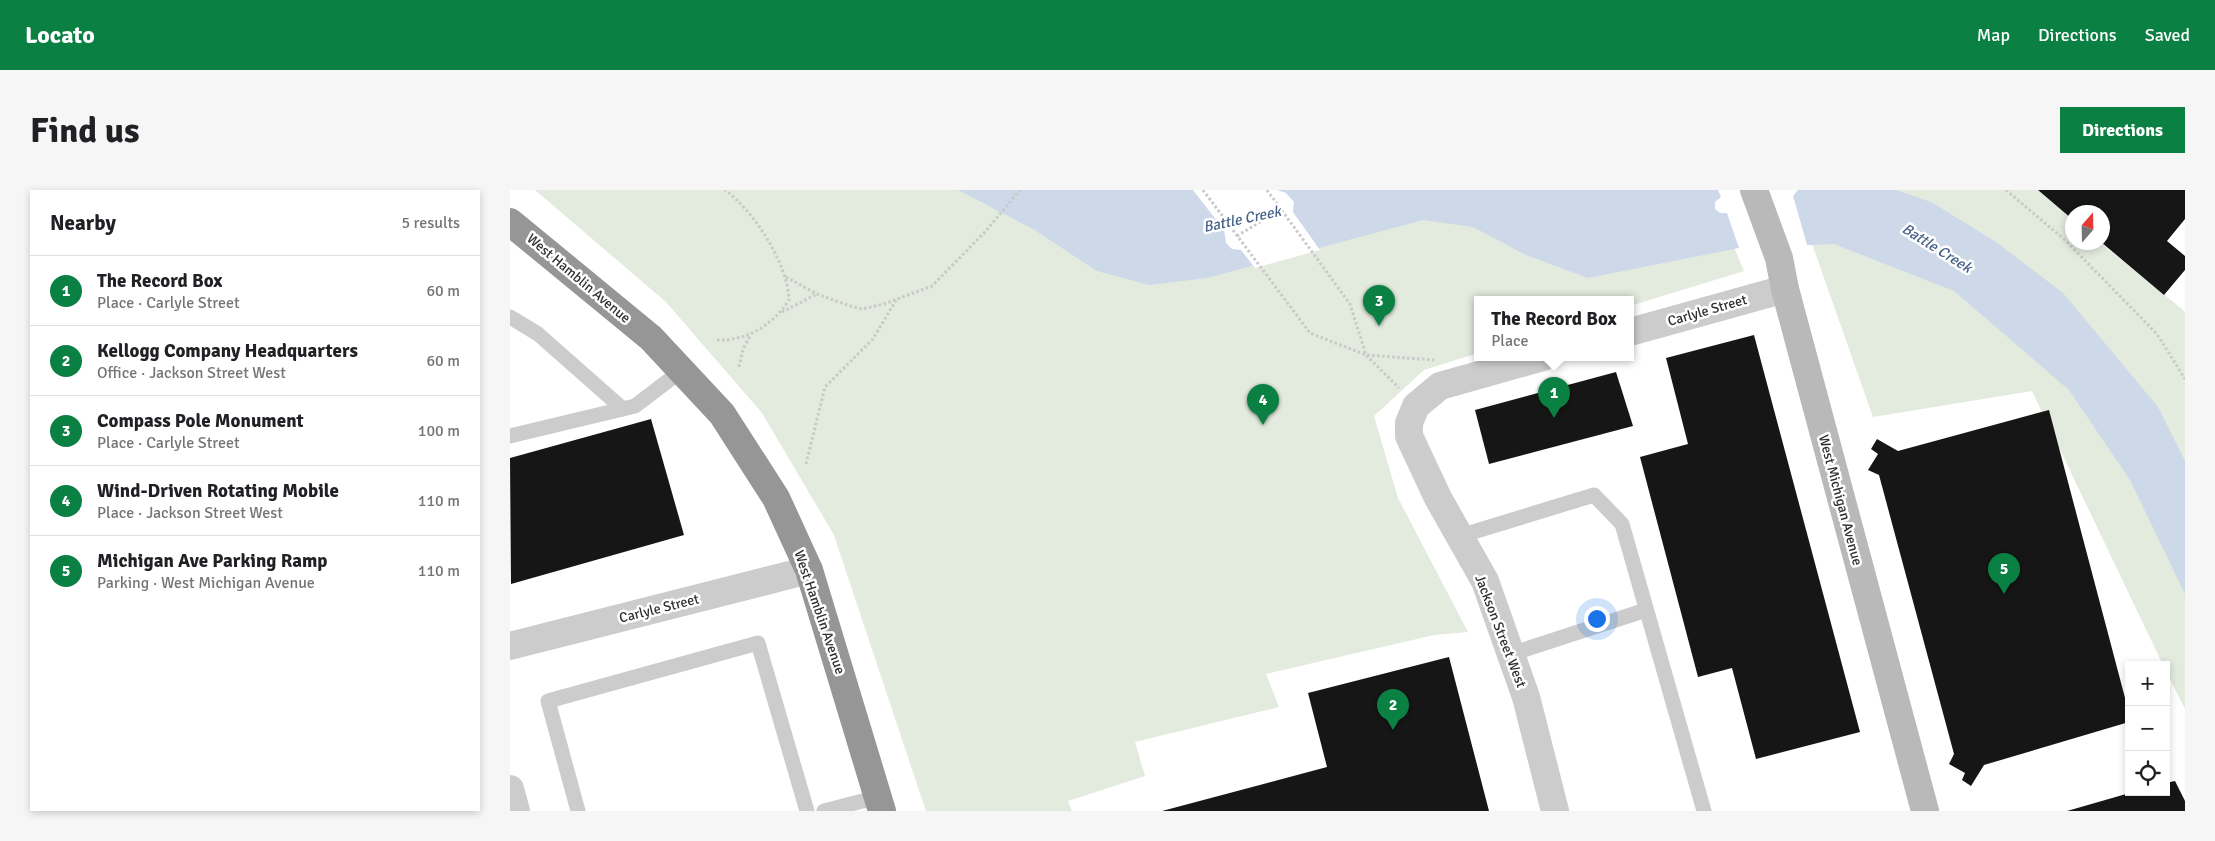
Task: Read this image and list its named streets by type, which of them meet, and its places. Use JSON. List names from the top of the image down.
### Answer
{
  "streets": {
    "highway": ["West Hamblin Avenue"],
    "street": ["Carlyle Street", "West Michigan Avenue", "Jackson Street West"]
  },
  "crossings": [
    ["West Hamblin Avenue", "Carlyle Street"],
    ["Carlyle Street", "West Michigan Avenue"]
  ],
  "water": ["Battle Creek"],
  "north": "top",
  "page": {
    "header": "Locato",
    "nav": ["Map", "Directions", "Saved"],
    "buttons": "Directions",
    "title": "Find us",
    "heading": ["Nearby", "5 results"],
    "list": [
      {
        "mark": "1",
        "name": "The Record Box",
        "note": "Place · Carlyle Street",
        "value": "60 m"
      },
      {
        "mark": "2",
        "name": "Kellogg Company Headquarters",
        "note": "Office · Jackson Street West",
        "value": "60 m"
      },
      {
        "mark": "3",
        "name": "Compass Pole Monument",
        "note": "Place · Carlyle Street",
        "value": "100 m"
      },
      {
        "mark": "4",
        "name": "Wind-Driven Rotating Mobile",
        "note": "Place · Jackson Street West",
        "value": "110 m"
      },
      {
        "mark": "5",
        "name": "Michigan Ave Parking Ramp",
        "note": "Parking · West Michigan Avenue",
        "value": "110 m"
      }
    ],
    "pins": [
      "3",
      "1",
      "4",
      "5",
      "2"
    ],
    "popup": ["The Record Box", "Place"],
    "map_buttons": ["+", "−"]
  }
}
